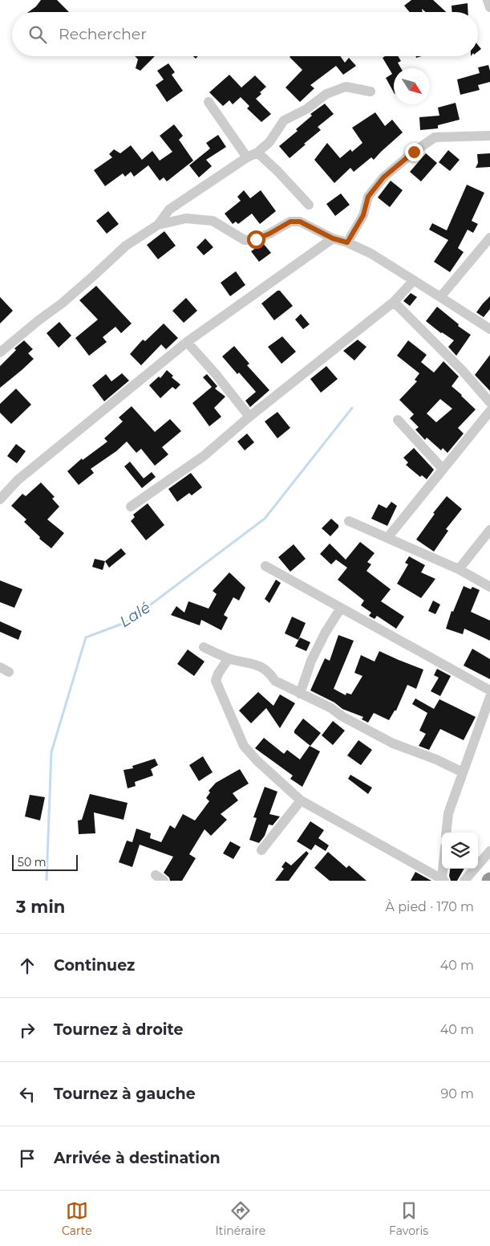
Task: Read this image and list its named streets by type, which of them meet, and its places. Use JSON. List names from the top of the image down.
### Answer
{
  "water": ["Lalé"],
  "scale_bar": "50 m",
  "north": "bottom right",
  "page": {
    "search": "Rechercher",
    "scale": "50 m",
    "heading": ["3 min", "À pied · 170 m"],
    "list": [
      ["Continuez", "40 m"],
      ["Tournez à droite", "40 m"],
      ["Tournez à gauche", "90 m"],
      "Arrivée à destination"
    ],
    "nav": ["Carte", "Itinéraire", "Favoris"]
  }
}
